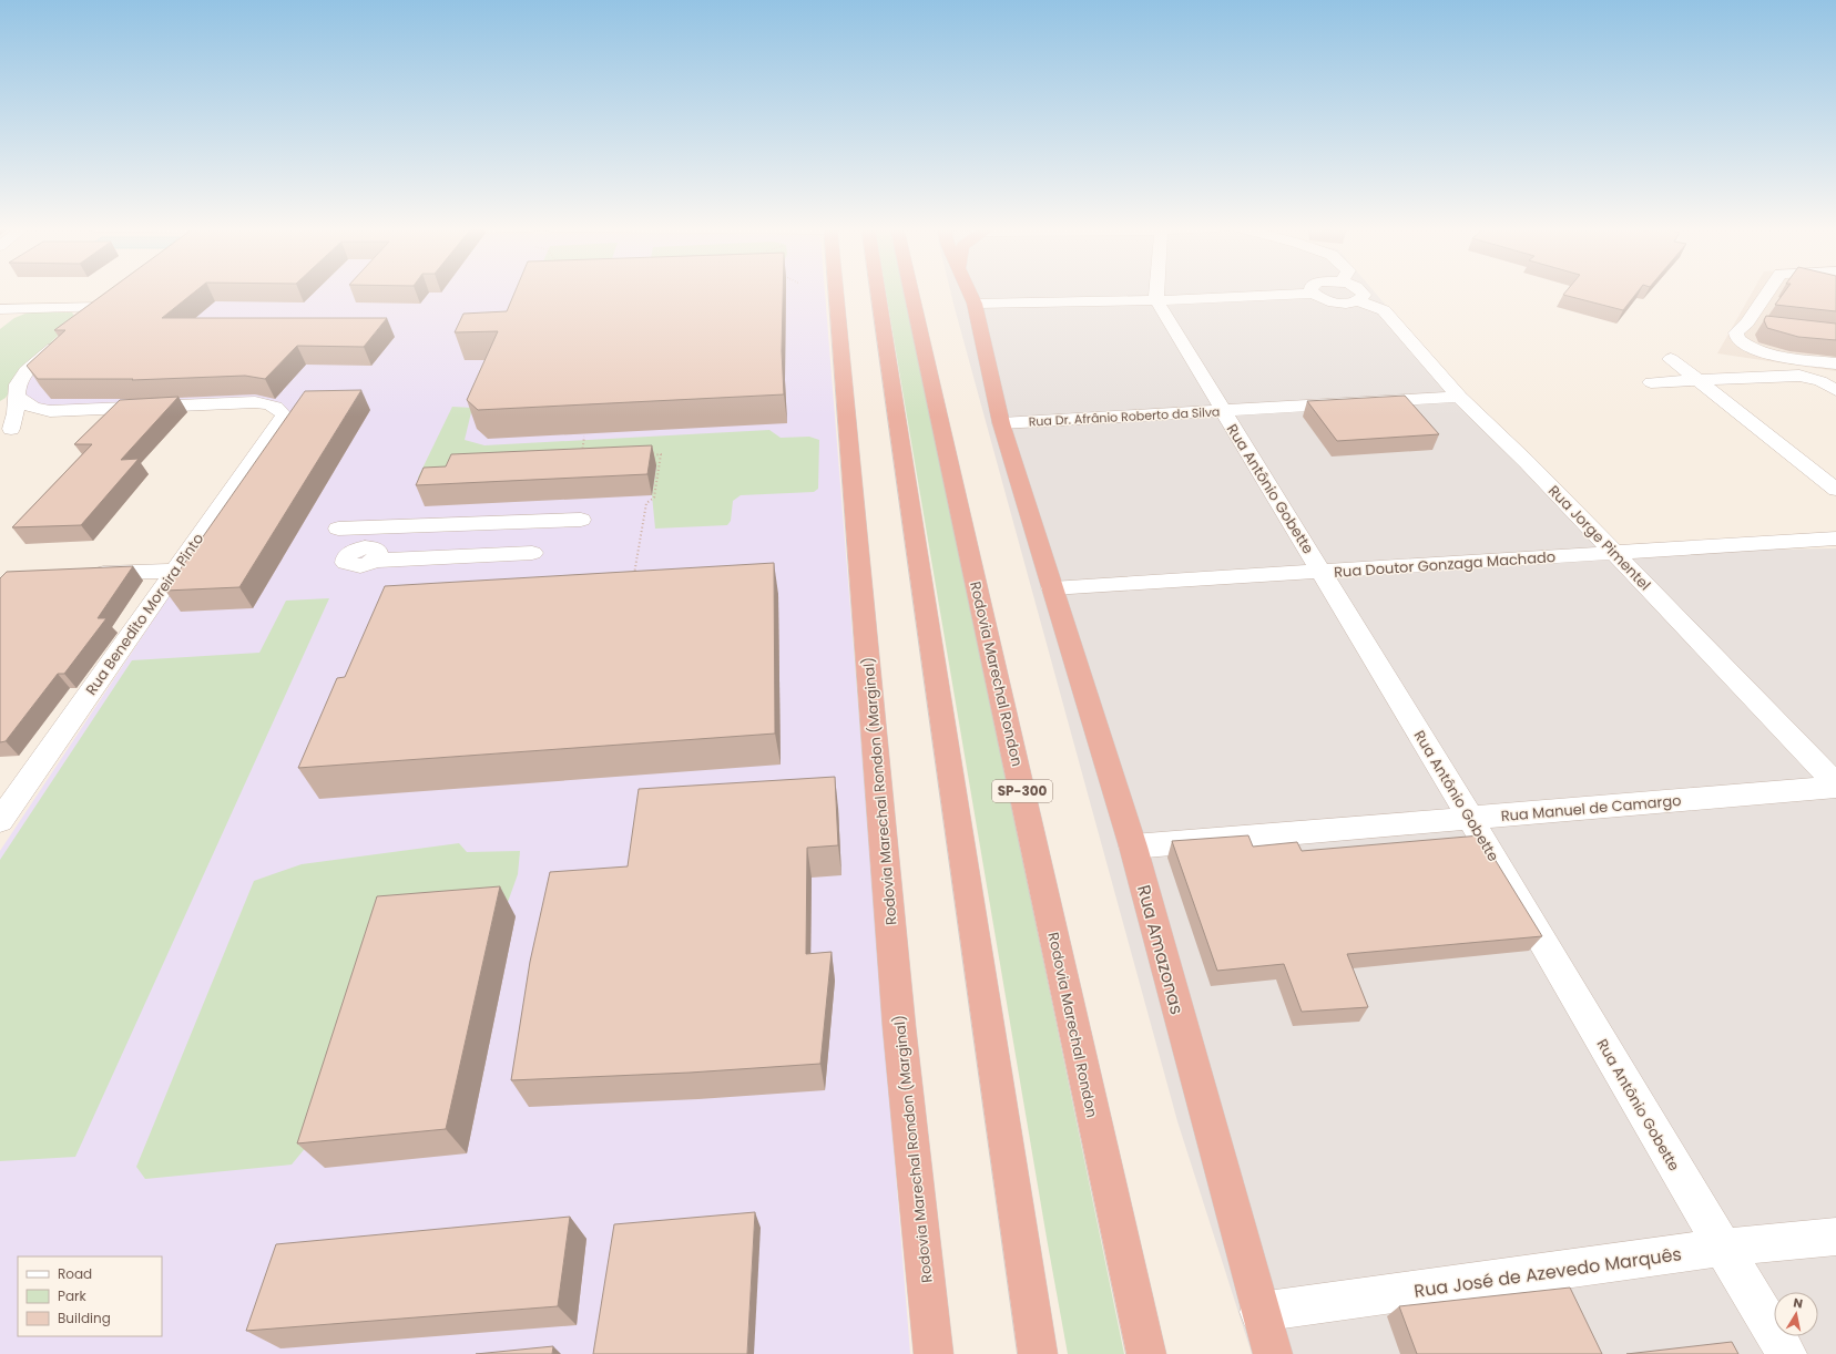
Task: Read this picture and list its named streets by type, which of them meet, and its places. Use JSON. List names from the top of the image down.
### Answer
{
  "streets": {
    "highway": [
      "Rodovia Marechal Rondon",
      "Rodovia Marechal Rondon (Marginal)",
      "SP-300",
      "Rua Amazonas"
    ],
    "street": [
      "Rua Dr. Afrânio Roberto da Silva",
      "Rua Antônio Gobette",
      "Rua Jorge Pimentel",
      "Rua Doutor Gonzaga Machado",
      "Rua Benedito Moreira Pinto",
      "Rua Manuel de Camargo",
      "Rua José de Azevedo Marquês"
    ]
  },
  "crossings": [
    ["Rua Dr. Afrânio Roberto da Silva", "Rua Antônio Gobette"],
    ["Rua Dr. Afrânio Roberto da Silva", "Rua Jorge Pimentel"],
    ["Rua Antônio Gobette", "Rua Doutor Gonzaga Machado"],
    ["Rua Antônio Gobette", "Rua Manuel de Camargo"],
    ["Rua Antônio Gobette", "Rua José de Azevedo Marquês"],
    ["Rua Jorge Pimentel", "Rua Doutor Gonzaga Machado"],
    ["Rua Jorge Pimentel", "Rua Manuel de Camargo"],
    ["Rua Doutor Gonzaga Machado", "Rua Amazonas"],
    ["Rua Manuel de Camargo", "Rua Amazonas"],
    ["Rua Amazonas", "Rua José de Azevedo Marquês"]
  ],
  "legend": ["Road", "Park", "Building"],
  "north": "top"
}
